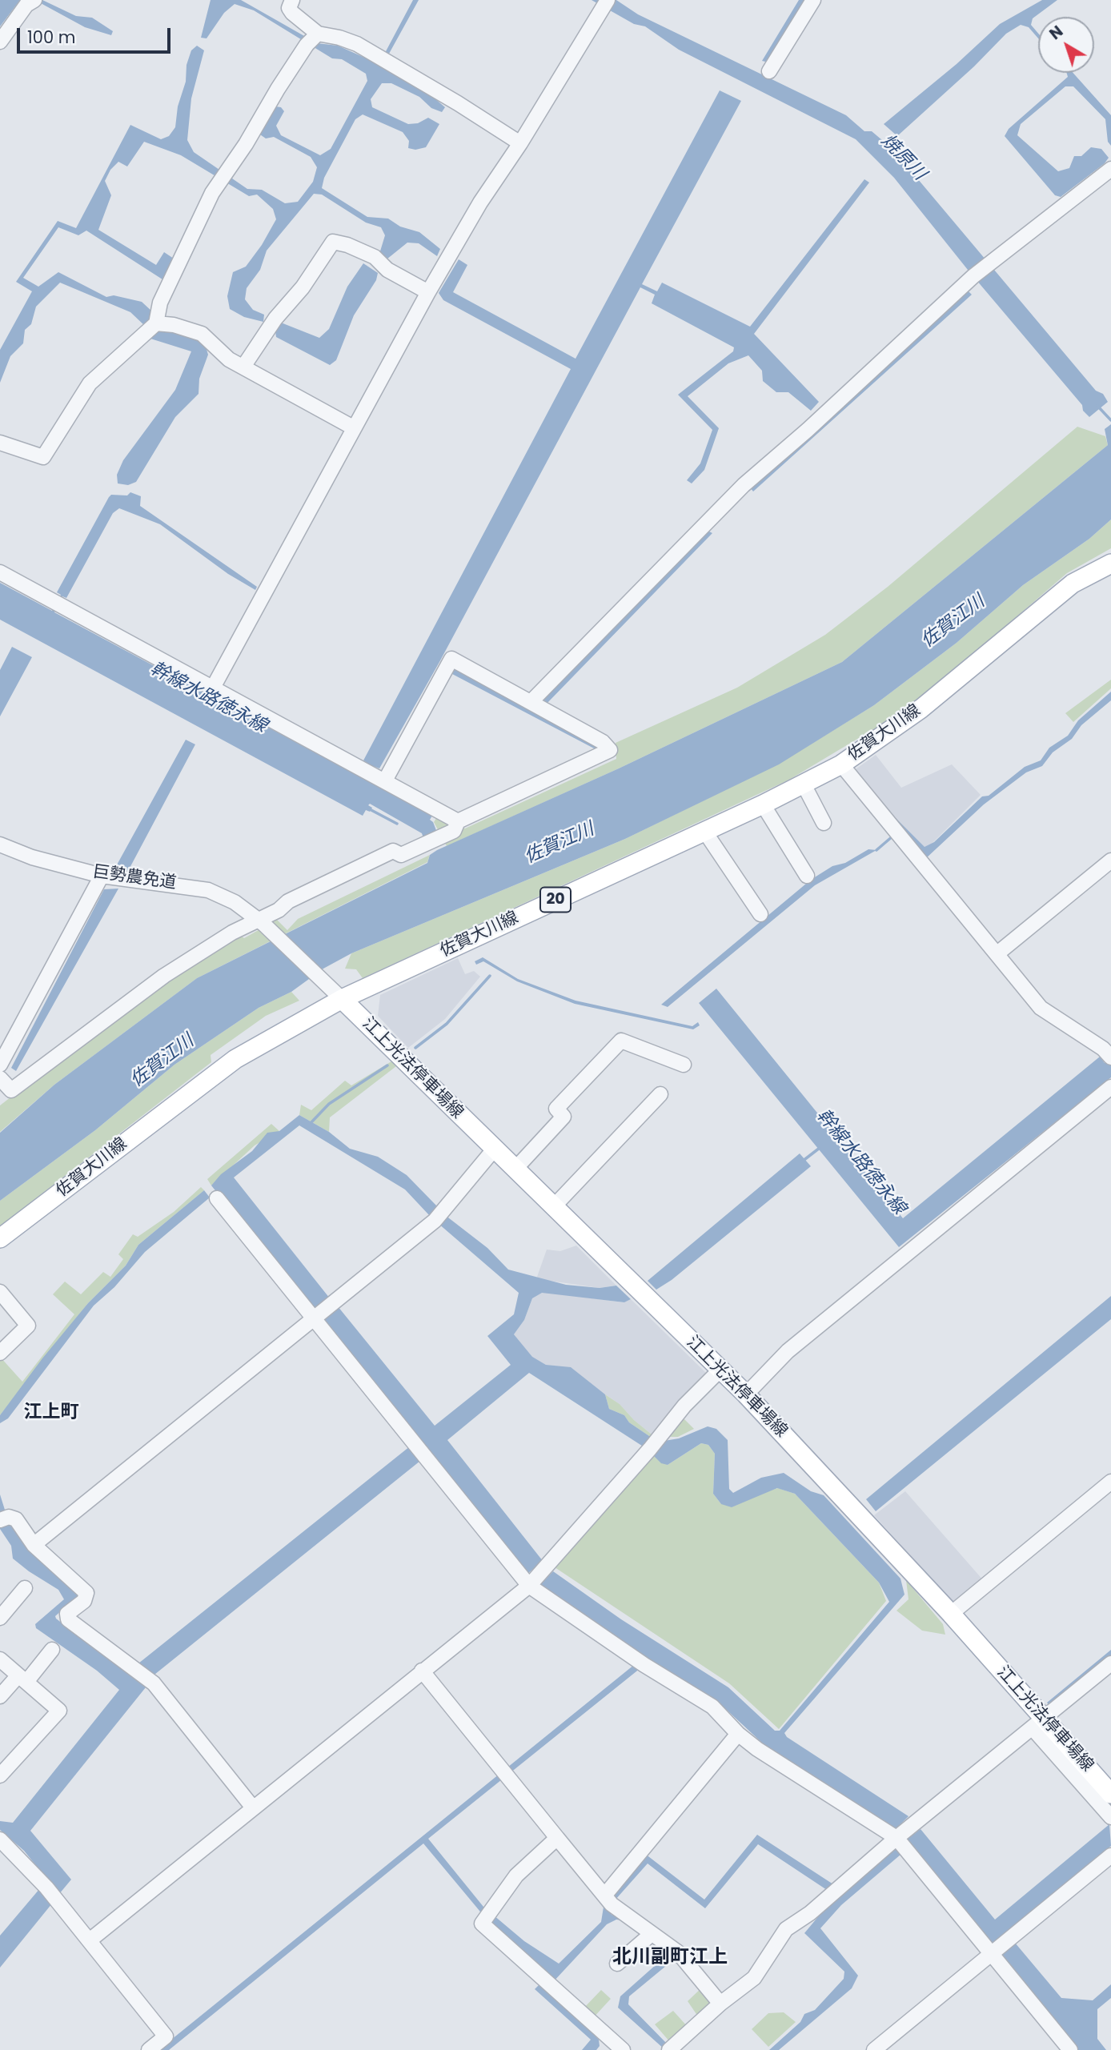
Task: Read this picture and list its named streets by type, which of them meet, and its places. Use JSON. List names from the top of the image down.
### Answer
{
  "streets": {
    "main road": ["佐賀大川線", "20", "江上光法停車場線"],
    "street": ["巨勢農免道"]
  },
  "crossings": [
    ["佐賀大川線", "巨勢農免道"],
    ["佐賀大川線", "江上光法停車場線"],
    ["巨勢農免道", "江上光法停車場線"]
  ],
  "districts": ["江上町", "北川副町江上"],
  "water": ["焼原川", "佐賀江川", "幹線水路徳永線"],
  "scale_bar": "100 m",
  "north": "top left"
}
